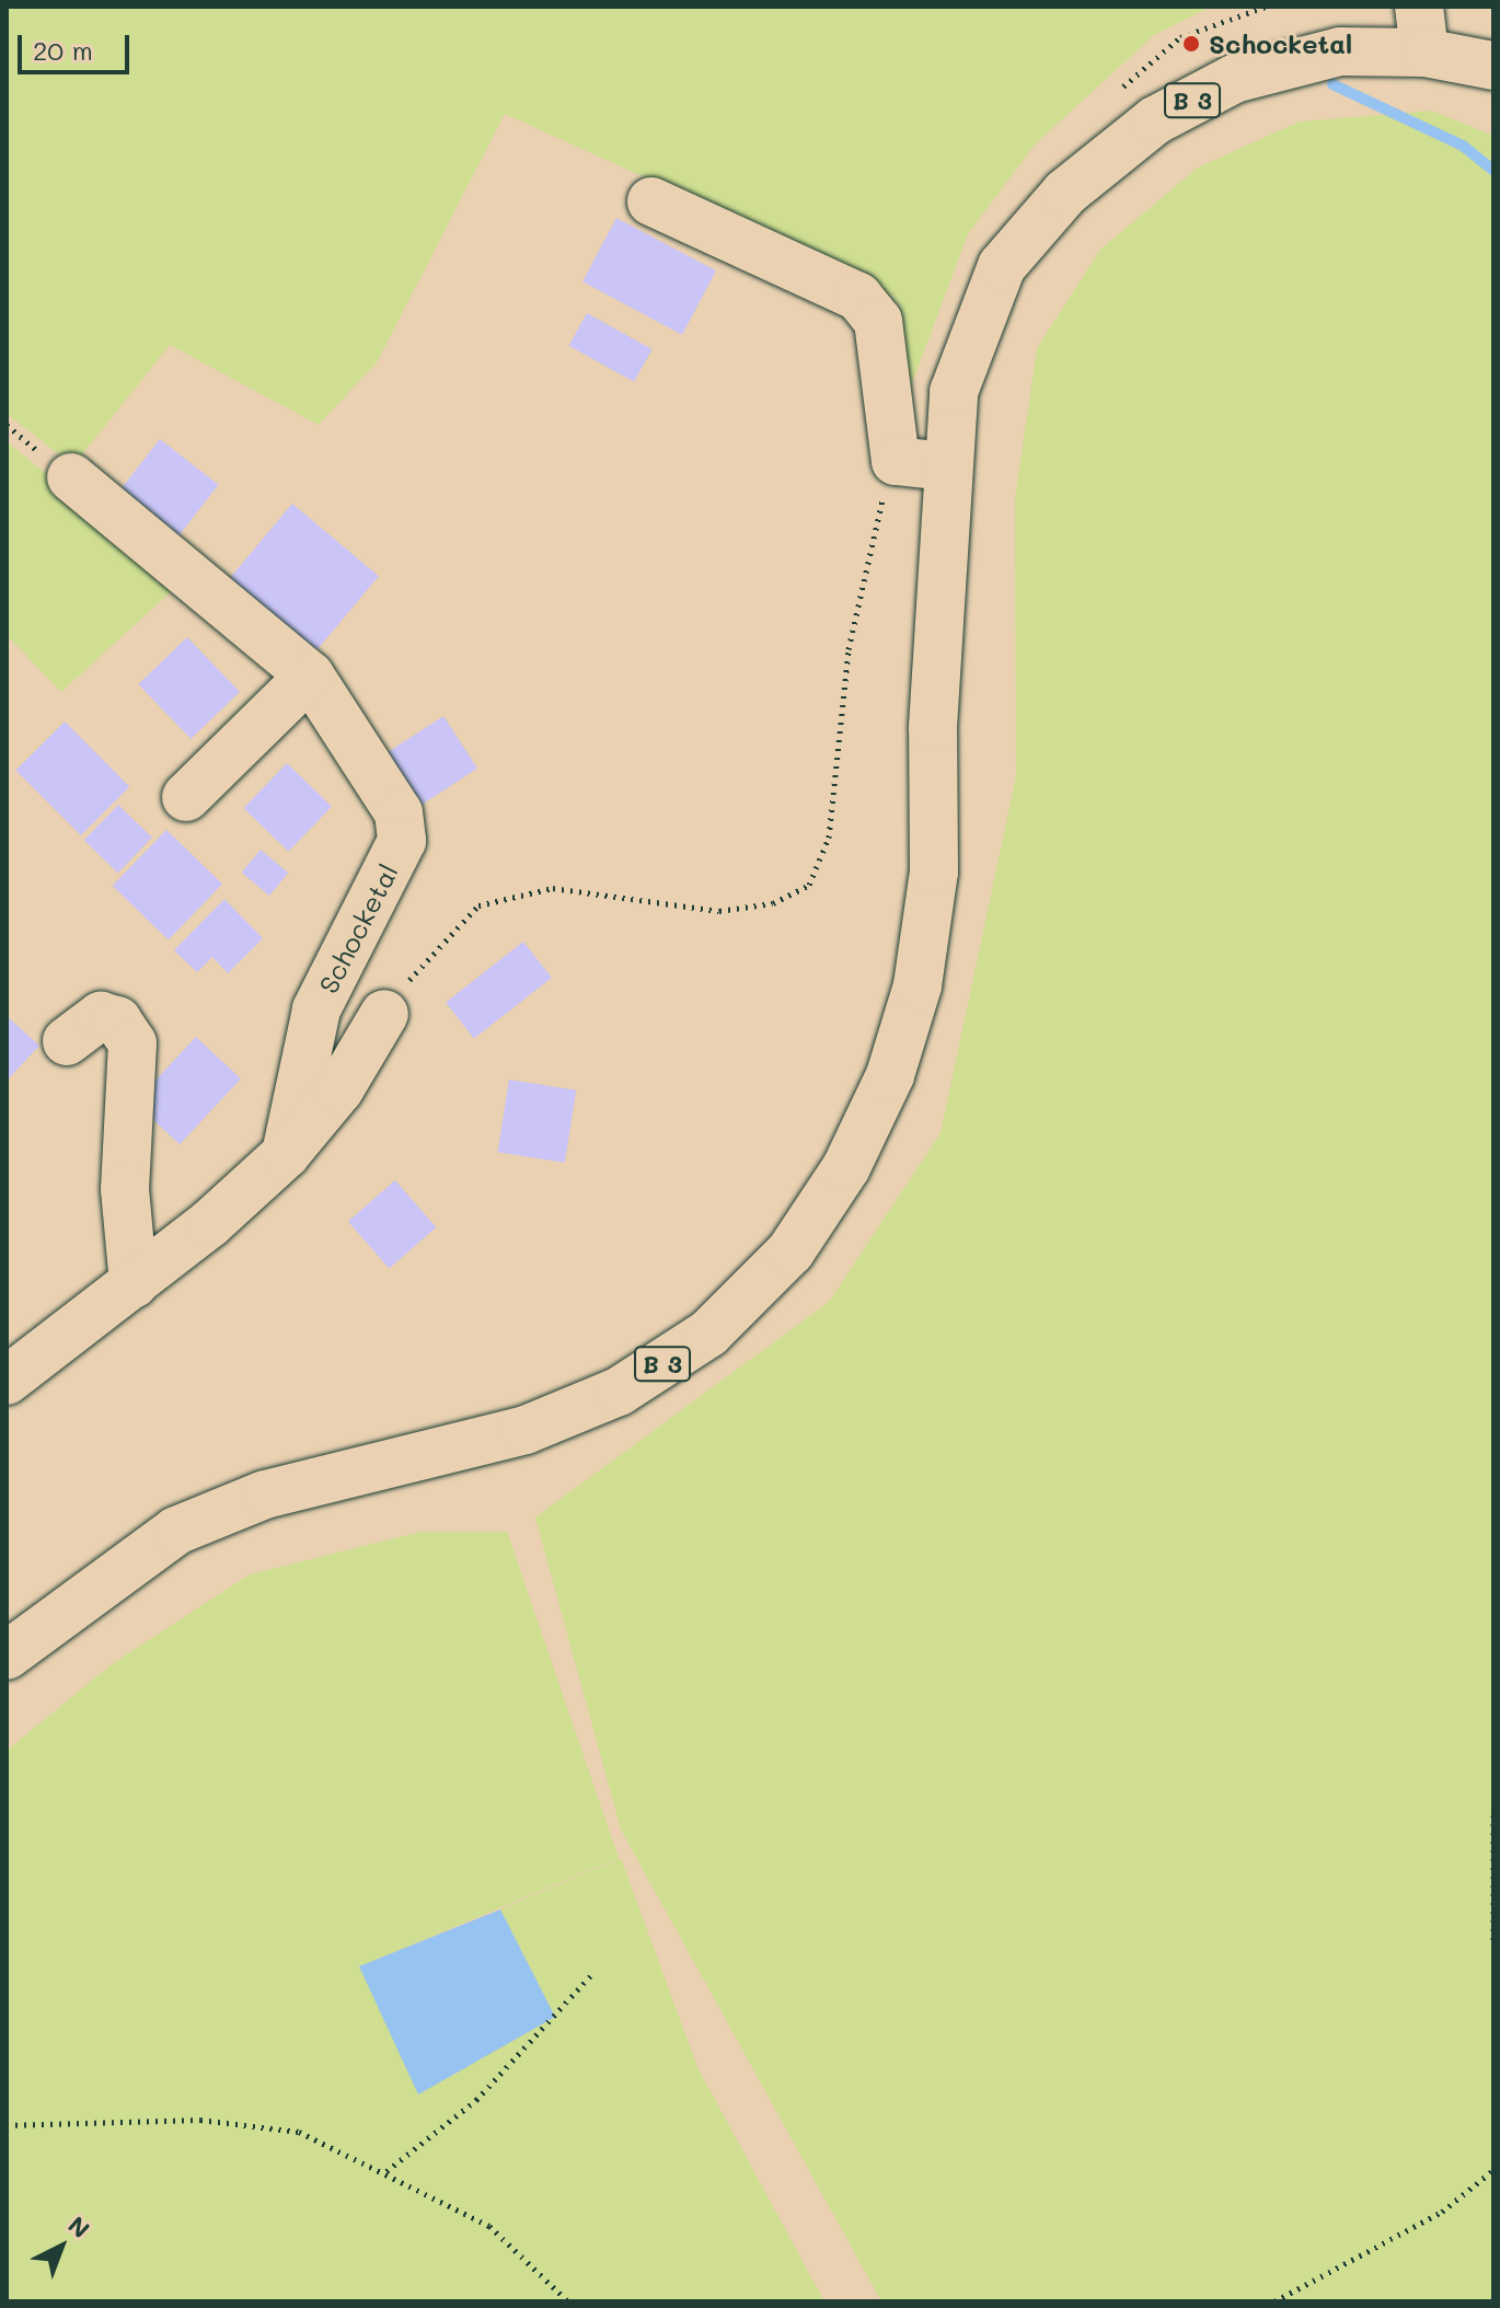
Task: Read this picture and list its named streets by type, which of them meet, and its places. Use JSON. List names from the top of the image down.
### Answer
{
  "streets": {
    "main road": ["B 3", "Schocketal"]
  },
  "places": ["Schocketal"],
  "scale_bar": "20 m",
  "north": "top right"
}
